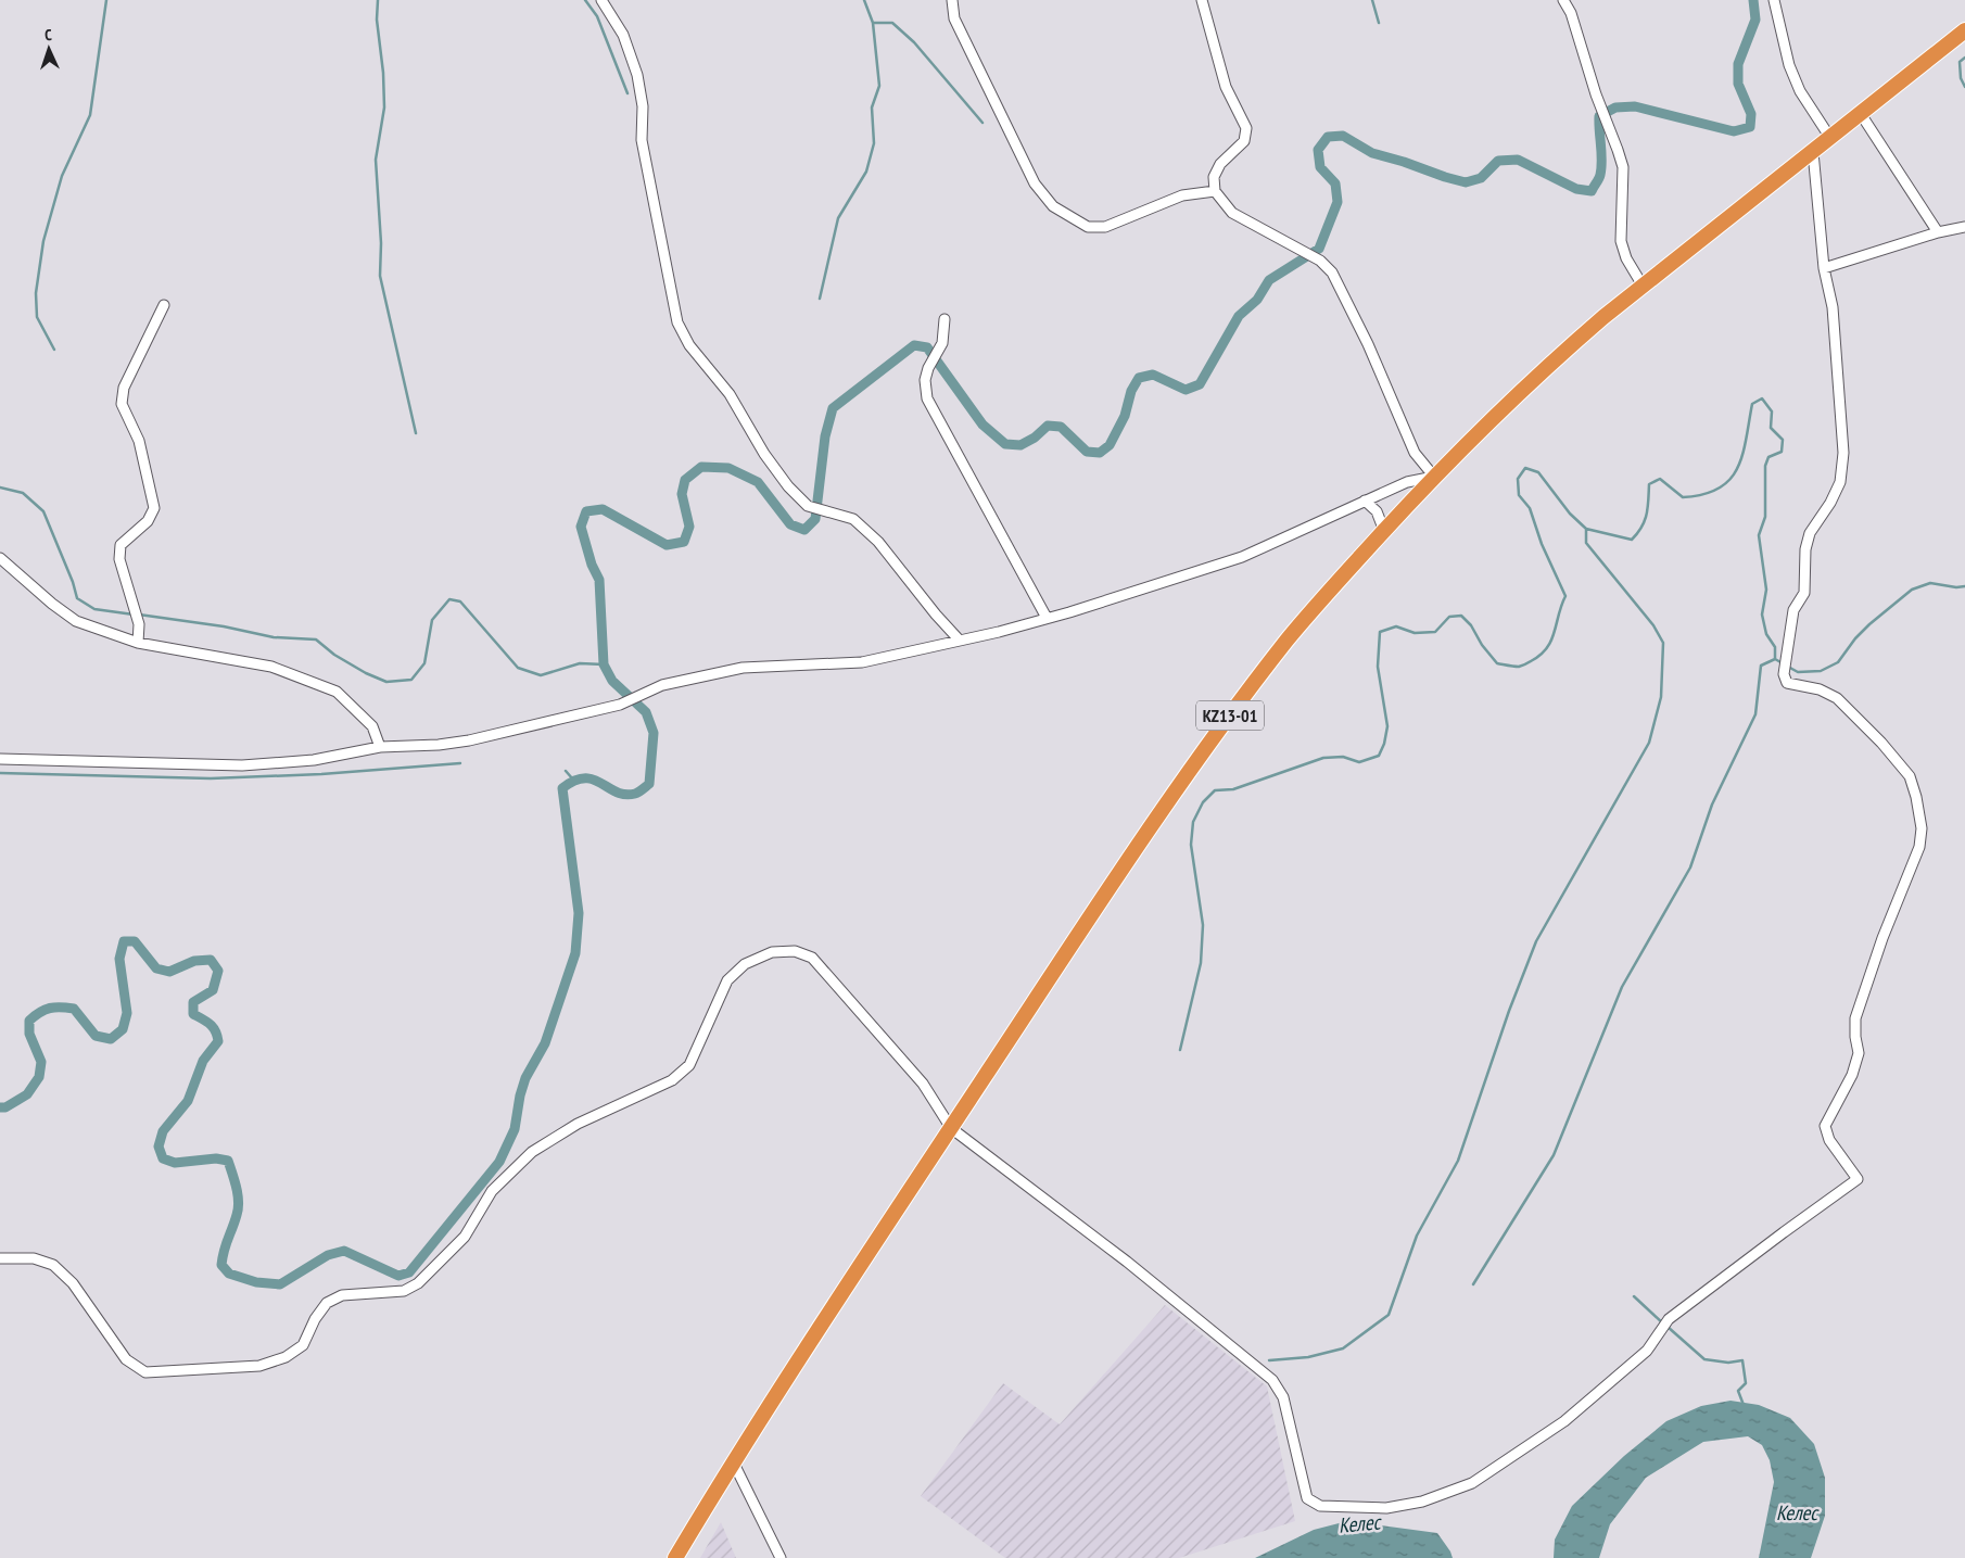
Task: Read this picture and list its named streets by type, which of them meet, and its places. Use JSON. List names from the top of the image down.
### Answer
{
  "streets": {
    "highway": ["KZ13-01"]
  },
  "water": ["Келес"],
  "north": "top"
}
